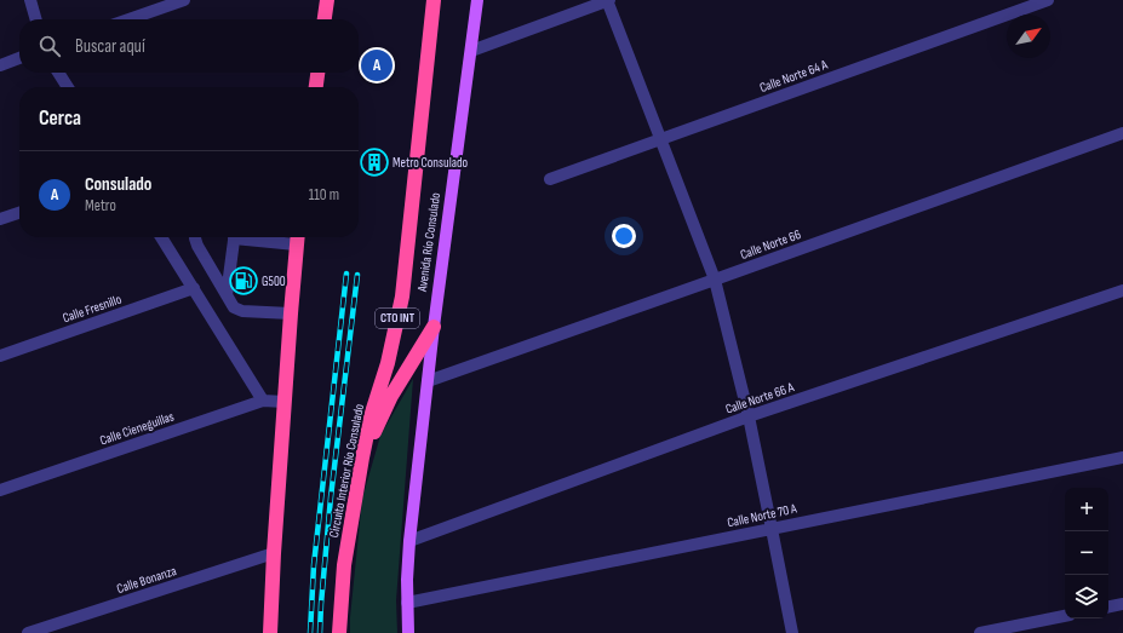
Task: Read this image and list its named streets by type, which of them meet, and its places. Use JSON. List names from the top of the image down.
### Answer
{
  "streets": {
    "highway": ["CTO INT", "Circuito Interior Río Consulado"],
    "main road": ["Avenida Río Consulado"],
    "street": [
      "Calle Norte 64 A",
      "Calle Norte 66",
      "Calle Fresnillo",
      "Calle Norte 66 A",
      "Calle Cieneguillas",
      "Calle Norte 70 A",
      "Calle Bonanza"
    ]
  },
  "crossings": [
    ["Avenida Río Consulado", "Calle Norte 66"],
    ["Avenida Río Consulado", "Calle Norte 66 A"],
    ["Avenida Río Consulado", "Calle Norte 70 A"]
  ],
  "places": {
    "building": ["Metro Consulado"],
    "fuel station": ["G500"]
  },
  "north": "top right",
  "page": {
    "search": "Buscar aquí",
    "pins": "A",
    "heading": "Cerca",
    "list": [
      {
        "mark": "A",
        "name": "Consulado",
        "note": "Metro",
        "value": "110 m"
      }
    ],
    "map_buttons": ["+", "−"]
  }
}
